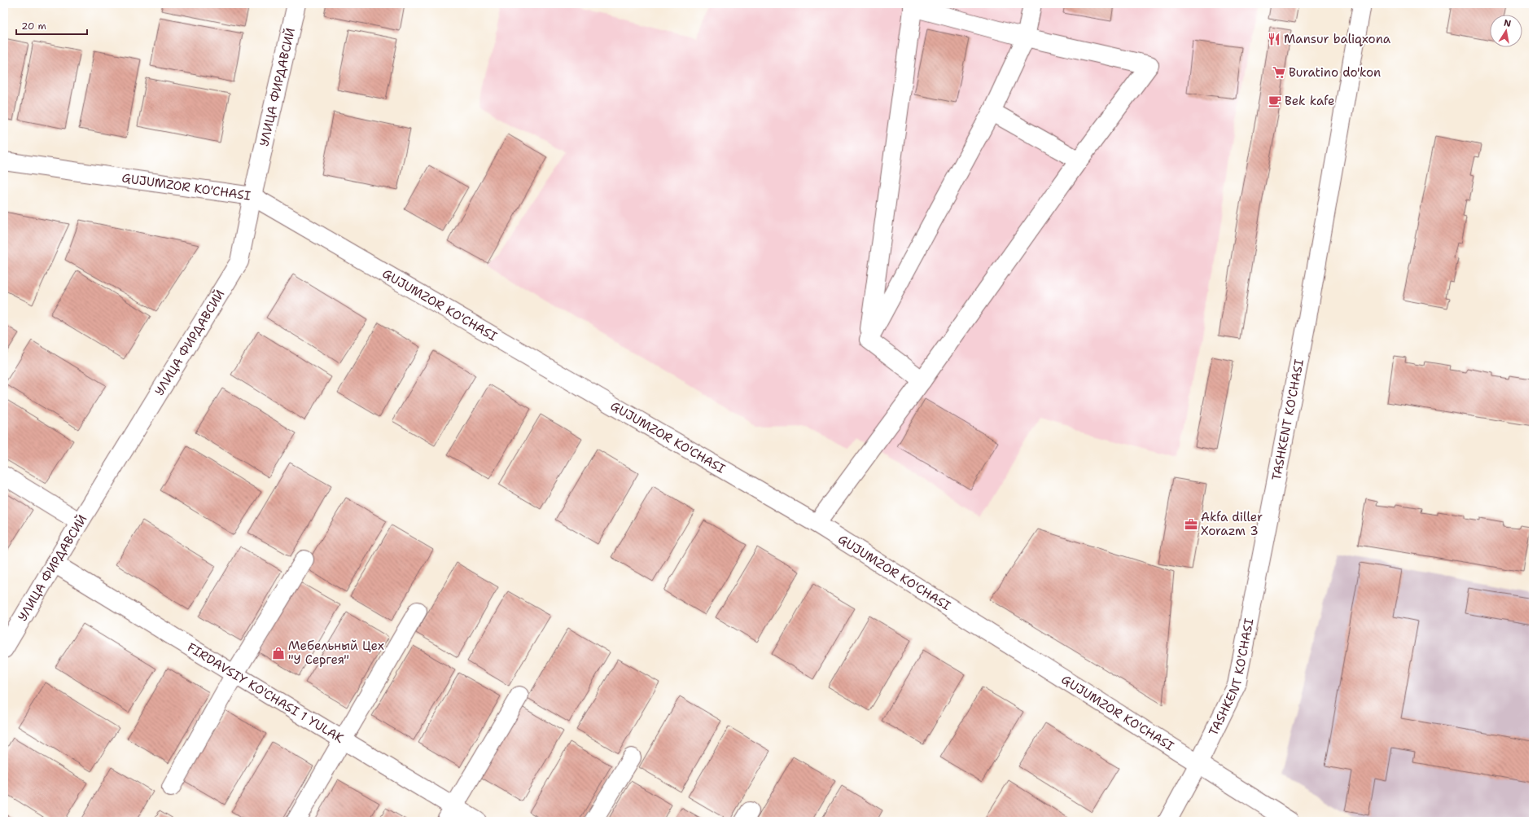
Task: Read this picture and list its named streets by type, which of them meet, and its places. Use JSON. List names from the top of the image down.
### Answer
{
  "streets": {
    "street": [
      "УЛИЦА ФИРДАВСИЙ",
      "GUJUMZOR KO'CHASI",
      "TASHKENT KO'CHASI",
      "FIRDAVSIY KO'CHASI 1 YULAK"
    ]
  },
  "crossings": [
    ["УЛИЦА ФИРДАВСИЙ", "GUJUMZOR KO'CHASI"],
    ["УЛИЦА ФИРДАВСИЙ", "FIRDAVSIY KO'CHASI 1 YULAK"],
    ["GUJUMZOR KO'CHASI", "TASHKENT KO'CHASI"]
  ],
  "places": {
    "restaurant": ["Mansur baliqxona"],
    "supermarket": ["Buratino do'kon"],
    "cafe": ["Bek kafe"],
    "office": ["Akfa diller Xorazm 3"],
    "shop": ["Мебельный Цех \"У Сергея\""]
  },
  "scale_bar": "20 m",
  "north": "top"
}
